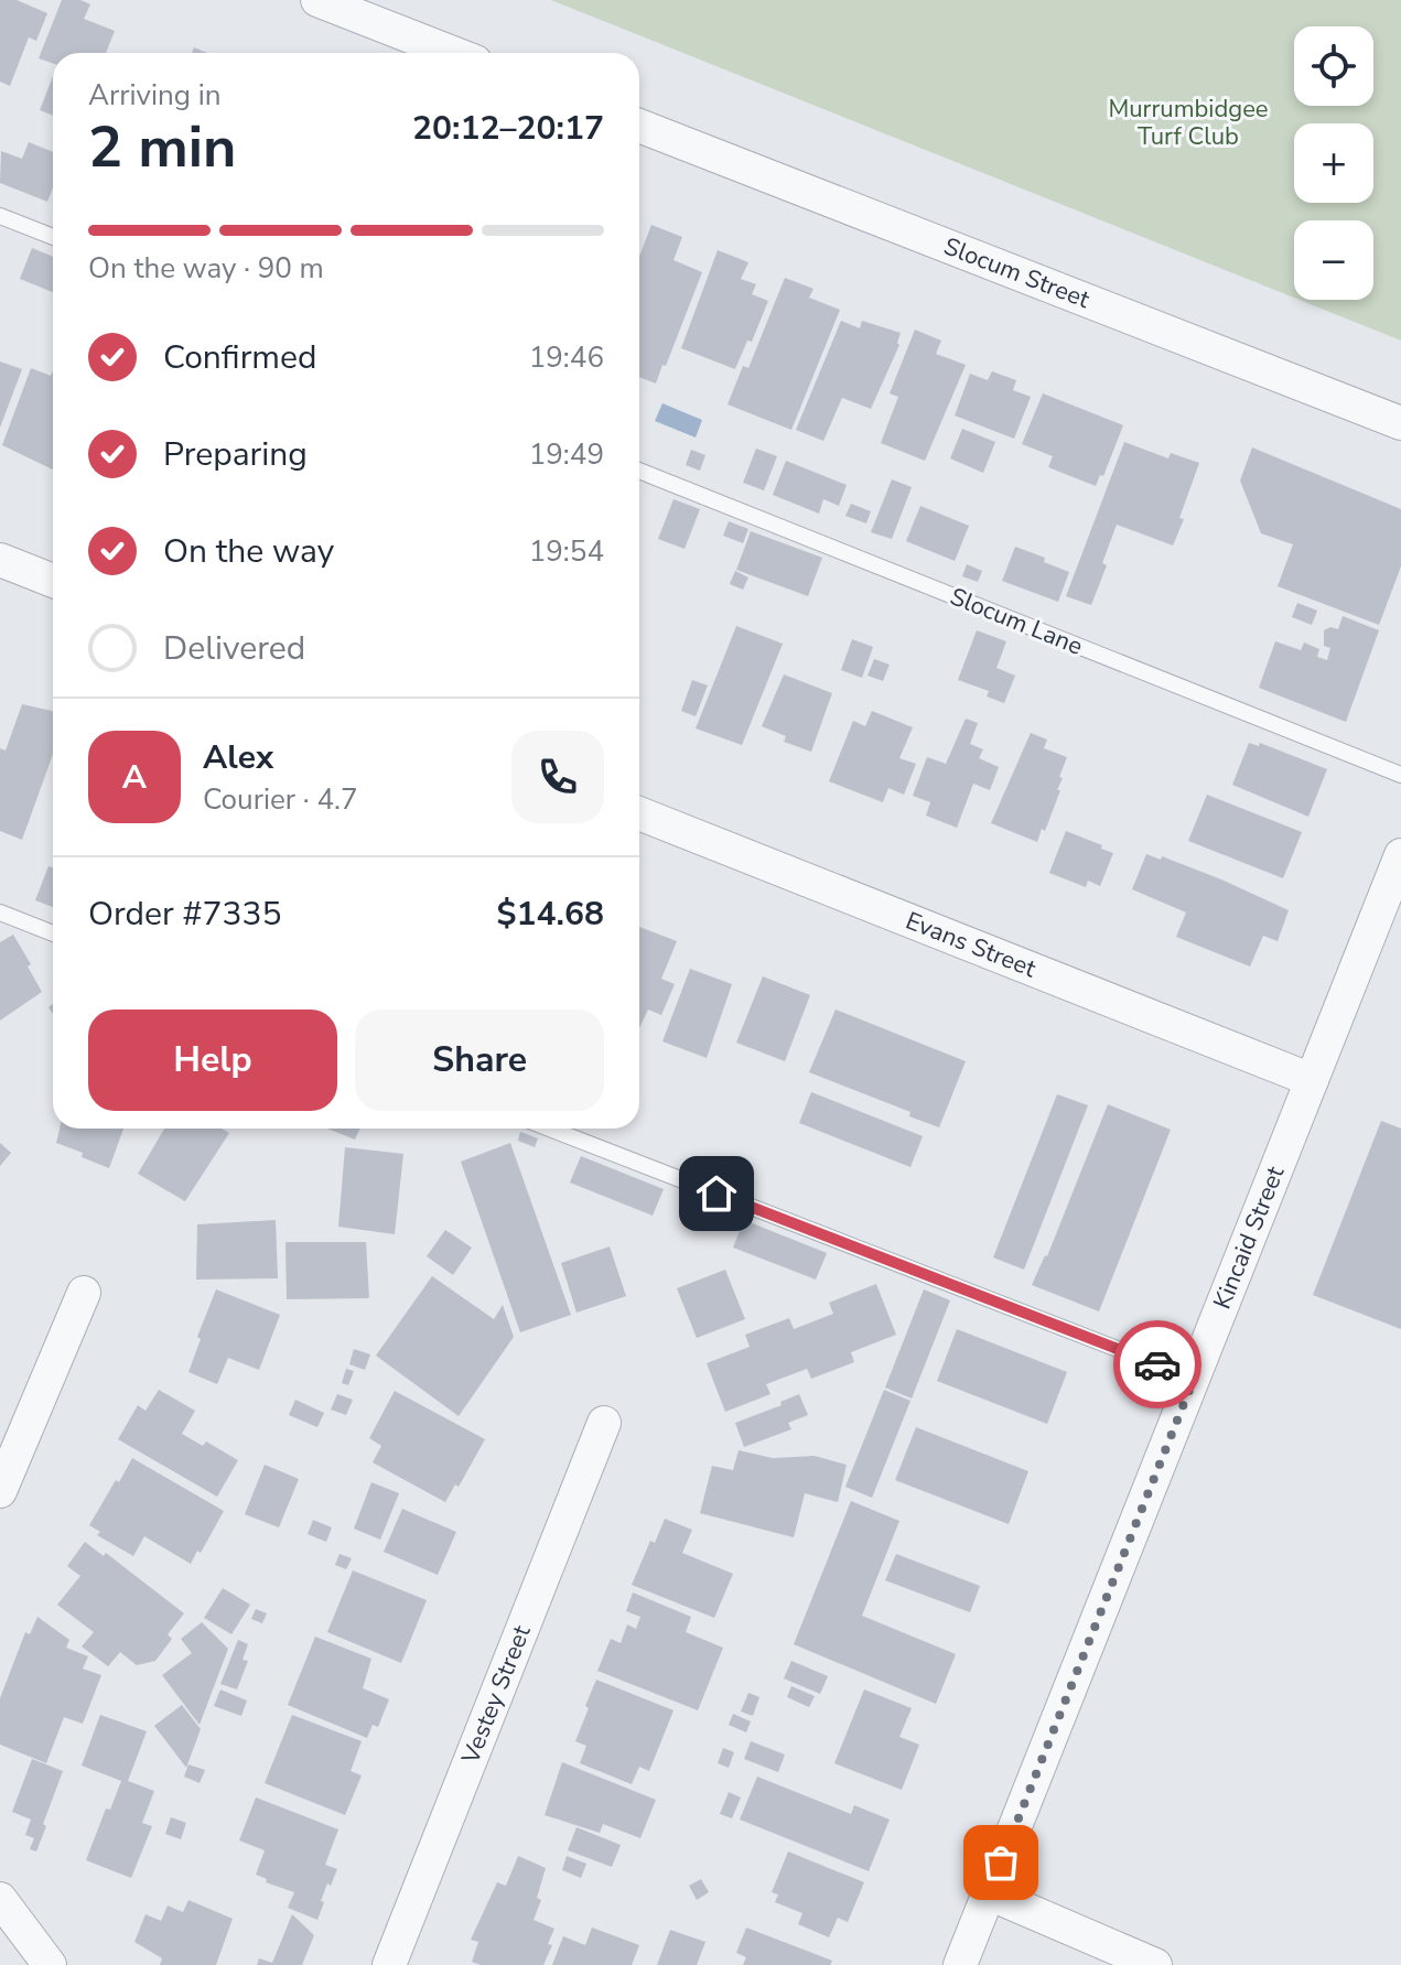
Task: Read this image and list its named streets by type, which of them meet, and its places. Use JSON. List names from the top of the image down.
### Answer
{
  "streets": {
    "street": [
      "Slocum Street",
      "Evans Street",
      "Kincaid Street",
      "Vestey Street"
    ],
    "lane": ["Slocum Lane"]
  },
  "crossings": [
    ["Evans Street", "Kincaid Street"]
  ],
  "parks": ["Murrumbidgee Turf Club"],
  "page": {
    "map_buttons": ["+", "−"],
    "heading": ["2 min", "Arriving in", "20:12–20:17"],
    "panel": [
      "Alex",
      "Courier · 4.7",
      "Order #7335",
      "$14.68"
    ],
    "bar": "On the way · 90 m",
    "list": [
      ["Confirmed", "19:46"],
      ["Preparing", "19:49"],
      ["On the way", "19:54"],
      "Delivered"
    ],
    "round": "A",
    "buttons": ["Help", "Share"]
  }
}
